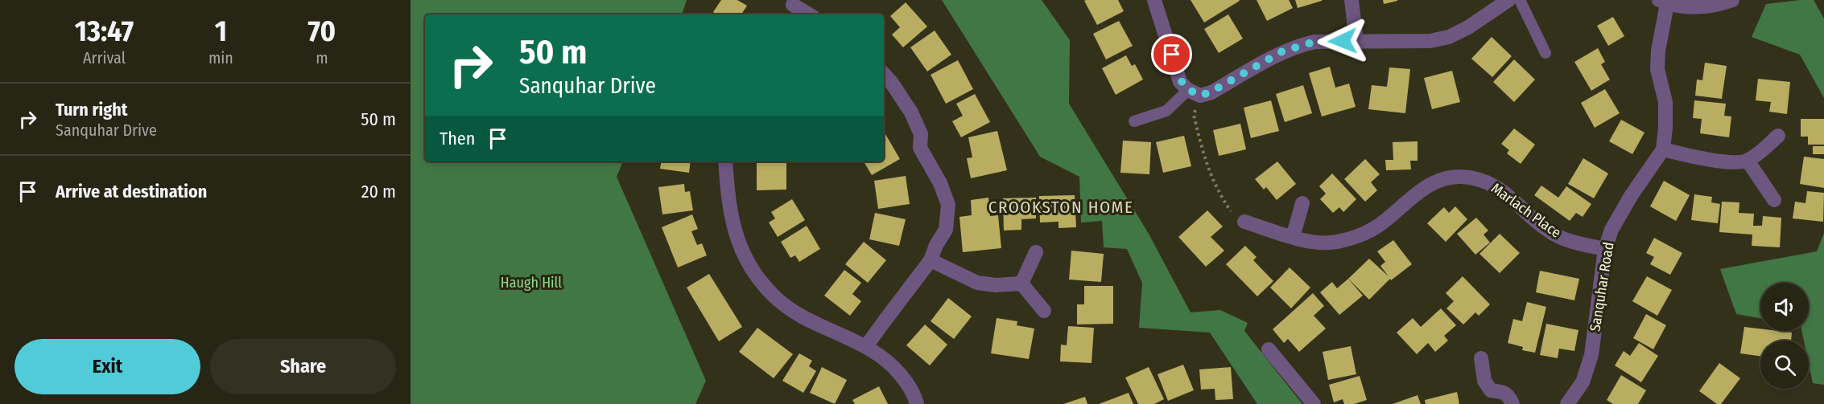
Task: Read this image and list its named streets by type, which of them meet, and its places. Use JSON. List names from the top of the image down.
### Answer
{
  "streets": {
    "street": ["Marlach Place", "Sanquhar Road"]
  },
  "crossings": [
    ["Marlach Place", "Sanquhar Road"]
  ],
  "districts": ["CROOKSTON HOME"],
  "parks": ["Haugh Hill"],
  "page": {
    "eta": [
      "13:47",
      "Arrival",
      "1",
      "min",
      "70",
      "m"
    ],
    "turn": ["50 m", "Sanquhar Drive"],
    "list": [
      {
        "name": "Turn right",
        "note": "Sanquhar Drive",
        "value": "50 m"
      },
      {
        "name": "Arrive at destination",
        "value": "20 m"
      }
    ],
    "then": "Then",
    "buttons": ["Exit", "Share"]
  }
}
